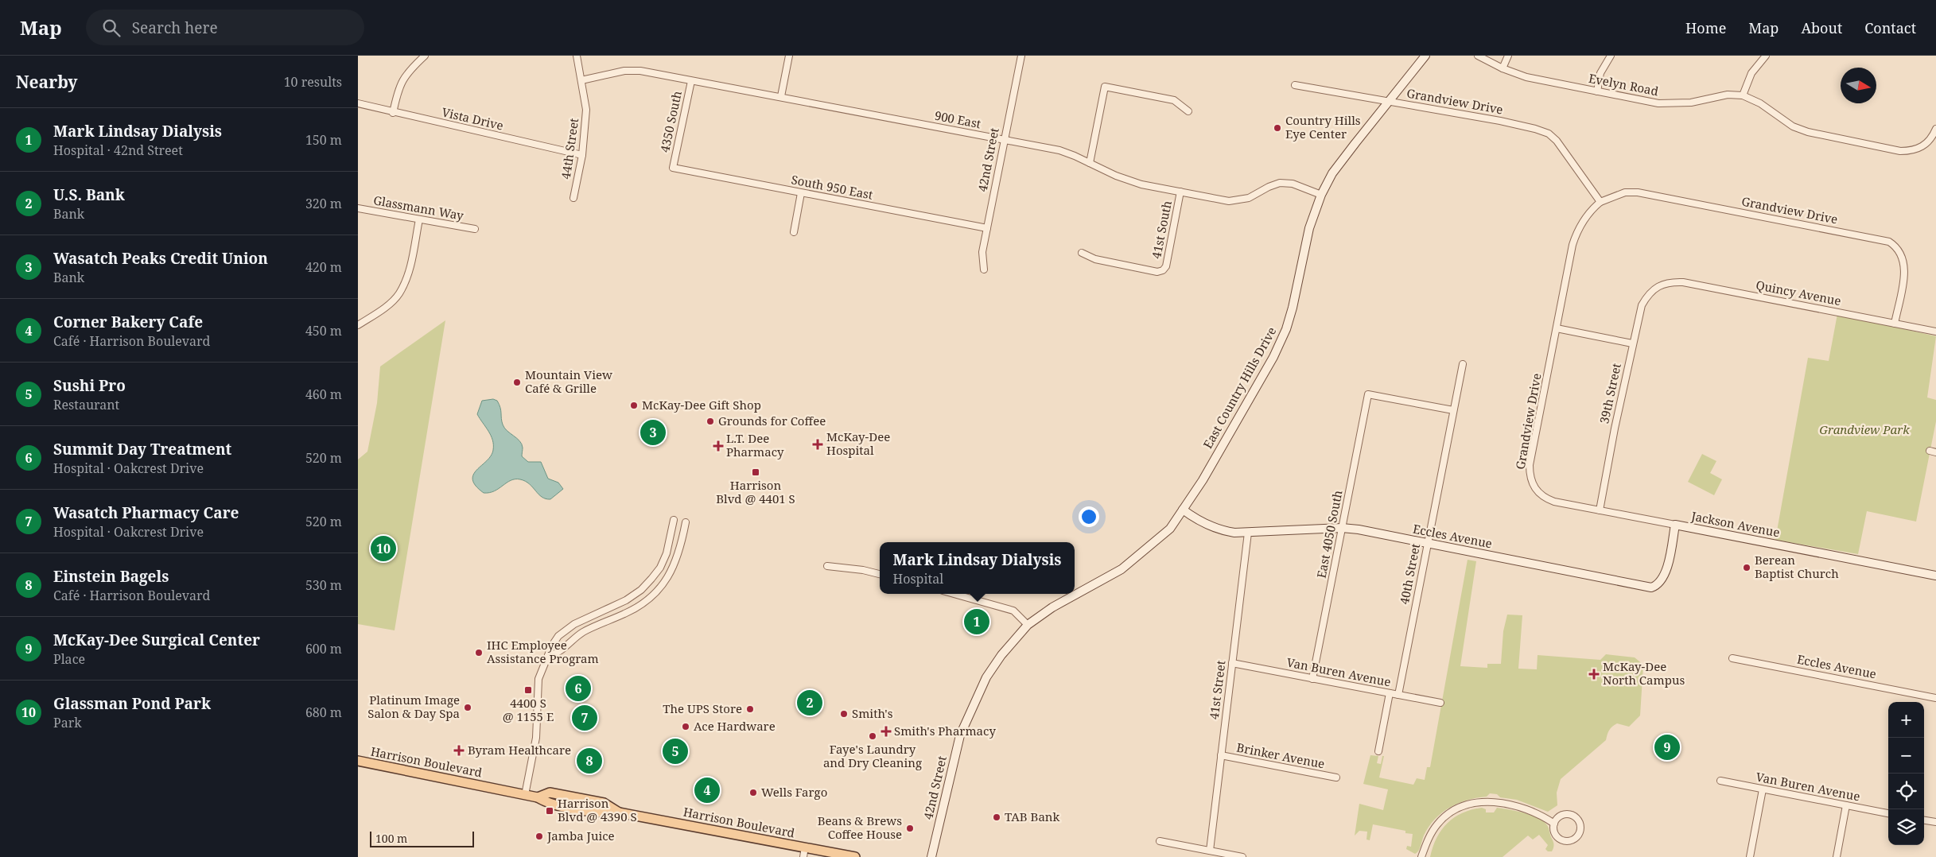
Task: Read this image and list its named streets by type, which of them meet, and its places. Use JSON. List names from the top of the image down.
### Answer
{
  "streets": {
    "main road": [
      "42nd Street",
      "East Country Hills Drive",
      "Jackson Avenue",
      "Eccles Avenue",
      "Harrison Boulevard"
    ],
    "street": [
      "Evelyn Road",
      "Grandview Drive",
      "Vista Drive",
      "900 East",
      "4350 South",
      "44th Street",
      "South 950 East",
      "Glassmann Way",
      "41st South",
      "Quincy Avenue",
      "39th Street",
      "East 4050 South",
      "40th Street",
      "Van Buren Avenue",
      "41st Street",
      "Brinker Avenue"
    ]
  },
  "crossings": [
    ["Grandview Drive", "Quincy Avenue"],
    ["Grandview Drive", "East Country Hills Drive"],
    ["Grandview Drive", "Jackson Avenue"],
    ["Vista Drive", "44th Street"],
    ["900 East", "4350 South"],
    ["900 East", "44th Street"],
    ["900 East", "42nd Street"],
    ["900 East", "41st South"],
    ["900 East", "East Country Hills Drive"],
    ["4350 South", "South 950 East"],
    ["42nd Street", "South 950 East"],
    ["42nd Street", "East Country Hills Drive"],
    ["Quincy Avenue", "39th Street"],
    ["East Country Hills Drive", "Eccles Avenue"],
    ["39th Street", "Jackson Avenue"],
    ["Jackson Avenue", "Eccles Avenue"],
    ["East 4050 South", "Eccles Avenue"],
    ["East 4050 South", "40th Street"],
    ["East 4050 South", "Van Buren Avenue"],
    ["Eccles Avenue", "40th Street"],
    ["Eccles Avenue", "41st Street"],
    ["40th Street", "Van Buren Avenue"],
    ["Van Buren Avenue", "41st Street"],
    ["41st Street", "Brinker Avenue"]
  ],
  "parks": ["Grandview Park"],
  "places": {
    "other": [
      "Country Hills Eye Center",
      "Mountain View Café & Grille",
      "McKay-Dee Gift Shop",
      "Grounds for Coffee",
      "Berean Baptist Church",
      "IHC Employee Assistance Program",
      "Platinum Image Salon & Day Spa",
      "The UPS Store",
      "Smith's",
      "Ace Hardware",
      "Faye's Laundry and Dry Cleaning",
      "Wells Fargo",
      "TAB Bank",
      "Beans & Brews Coffee House",
      "Jamba Juice"
    ],
    "health": [
      "McKay-Dee Hospital",
      "L.T. Dee Pharmacy",
      "McKay-Dee North Campus",
      "Smith's Pharmacy",
      "Byram Healthcare"
    ],
    "transit": ["Harrison Blvd @ 4401 S", "4400 S @ 1155 E", "Harrison Blvd @ 4390 S"]
  },
  "scale_bar": "100 m",
  "north": "right",
  "page": {
    "header": "Map",
    "search": "Search here",
    "nav": [
      "Home",
      "Map",
      "About",
      "Contact"
    ],
    "heading": ["Nearby", "10 results"],
    "list": [
      {
        "mark": "1",
        "name": "Mark Lindsay Dialysis",
        "note": "Hospital · 42nd Street",
        "value": "150 m"
      },
      {
        "mark": "2",
        "name": "U.S. Bank",
        "note": "Bank",
        "value": "320 m"
      },
      {
        "mark": "3",
        "name": "Wasatch Peaks Credit Union",
        "note": "Bank",
        "value": "420 m"
      },
      {
        "mark": "4",
        "name": "Corner Bakery Cafe",
        "note": "Café · Harrison Boulevard",
        "value": "450 m"
      },
      {
        "mark": "5",
        "name": "Sushi Pro",
        "note": "Restaurant",
        "value": "460 m"
      },
      {
        "mark": "6",
        "name": "Summit Day Treatment",
        "note": "Hospital · Oakcrest Drive",
        "value": "520 m"
      },
      {
        "mark": "7",
        "name": "Wasatch Pharmacy Care",
        "note": "Hospital · Oakcrest Drive",
        "value": "520 m"
      },
      {
        "mark": "8",
        "name": "Einstein Bagels",
        "note": "Café · Harrison Boulevard",
        "value": "530 m"
      },
      {
        "mark": "9",
        "name": "McKay-Dee Surgical Center",
        "note": "Place",
        "value": "600 m"
      },
      {
        "mark": "10",
        "name": "Glassman Pond Park",
        "note": "Park",
        "value": "680 m"
      }
    ],
    "pins": [
      "3",
      "10",
      "1",
      "6",
      "2",
      "7",
      "9",
      "5",
      "8",
      "4"
    ],
    "popup": ["Mark Lindsay Dialysis", "Hospital"],
    "map_buttons": ["+", "−"],
    "scale": "100 m"
  }
}
